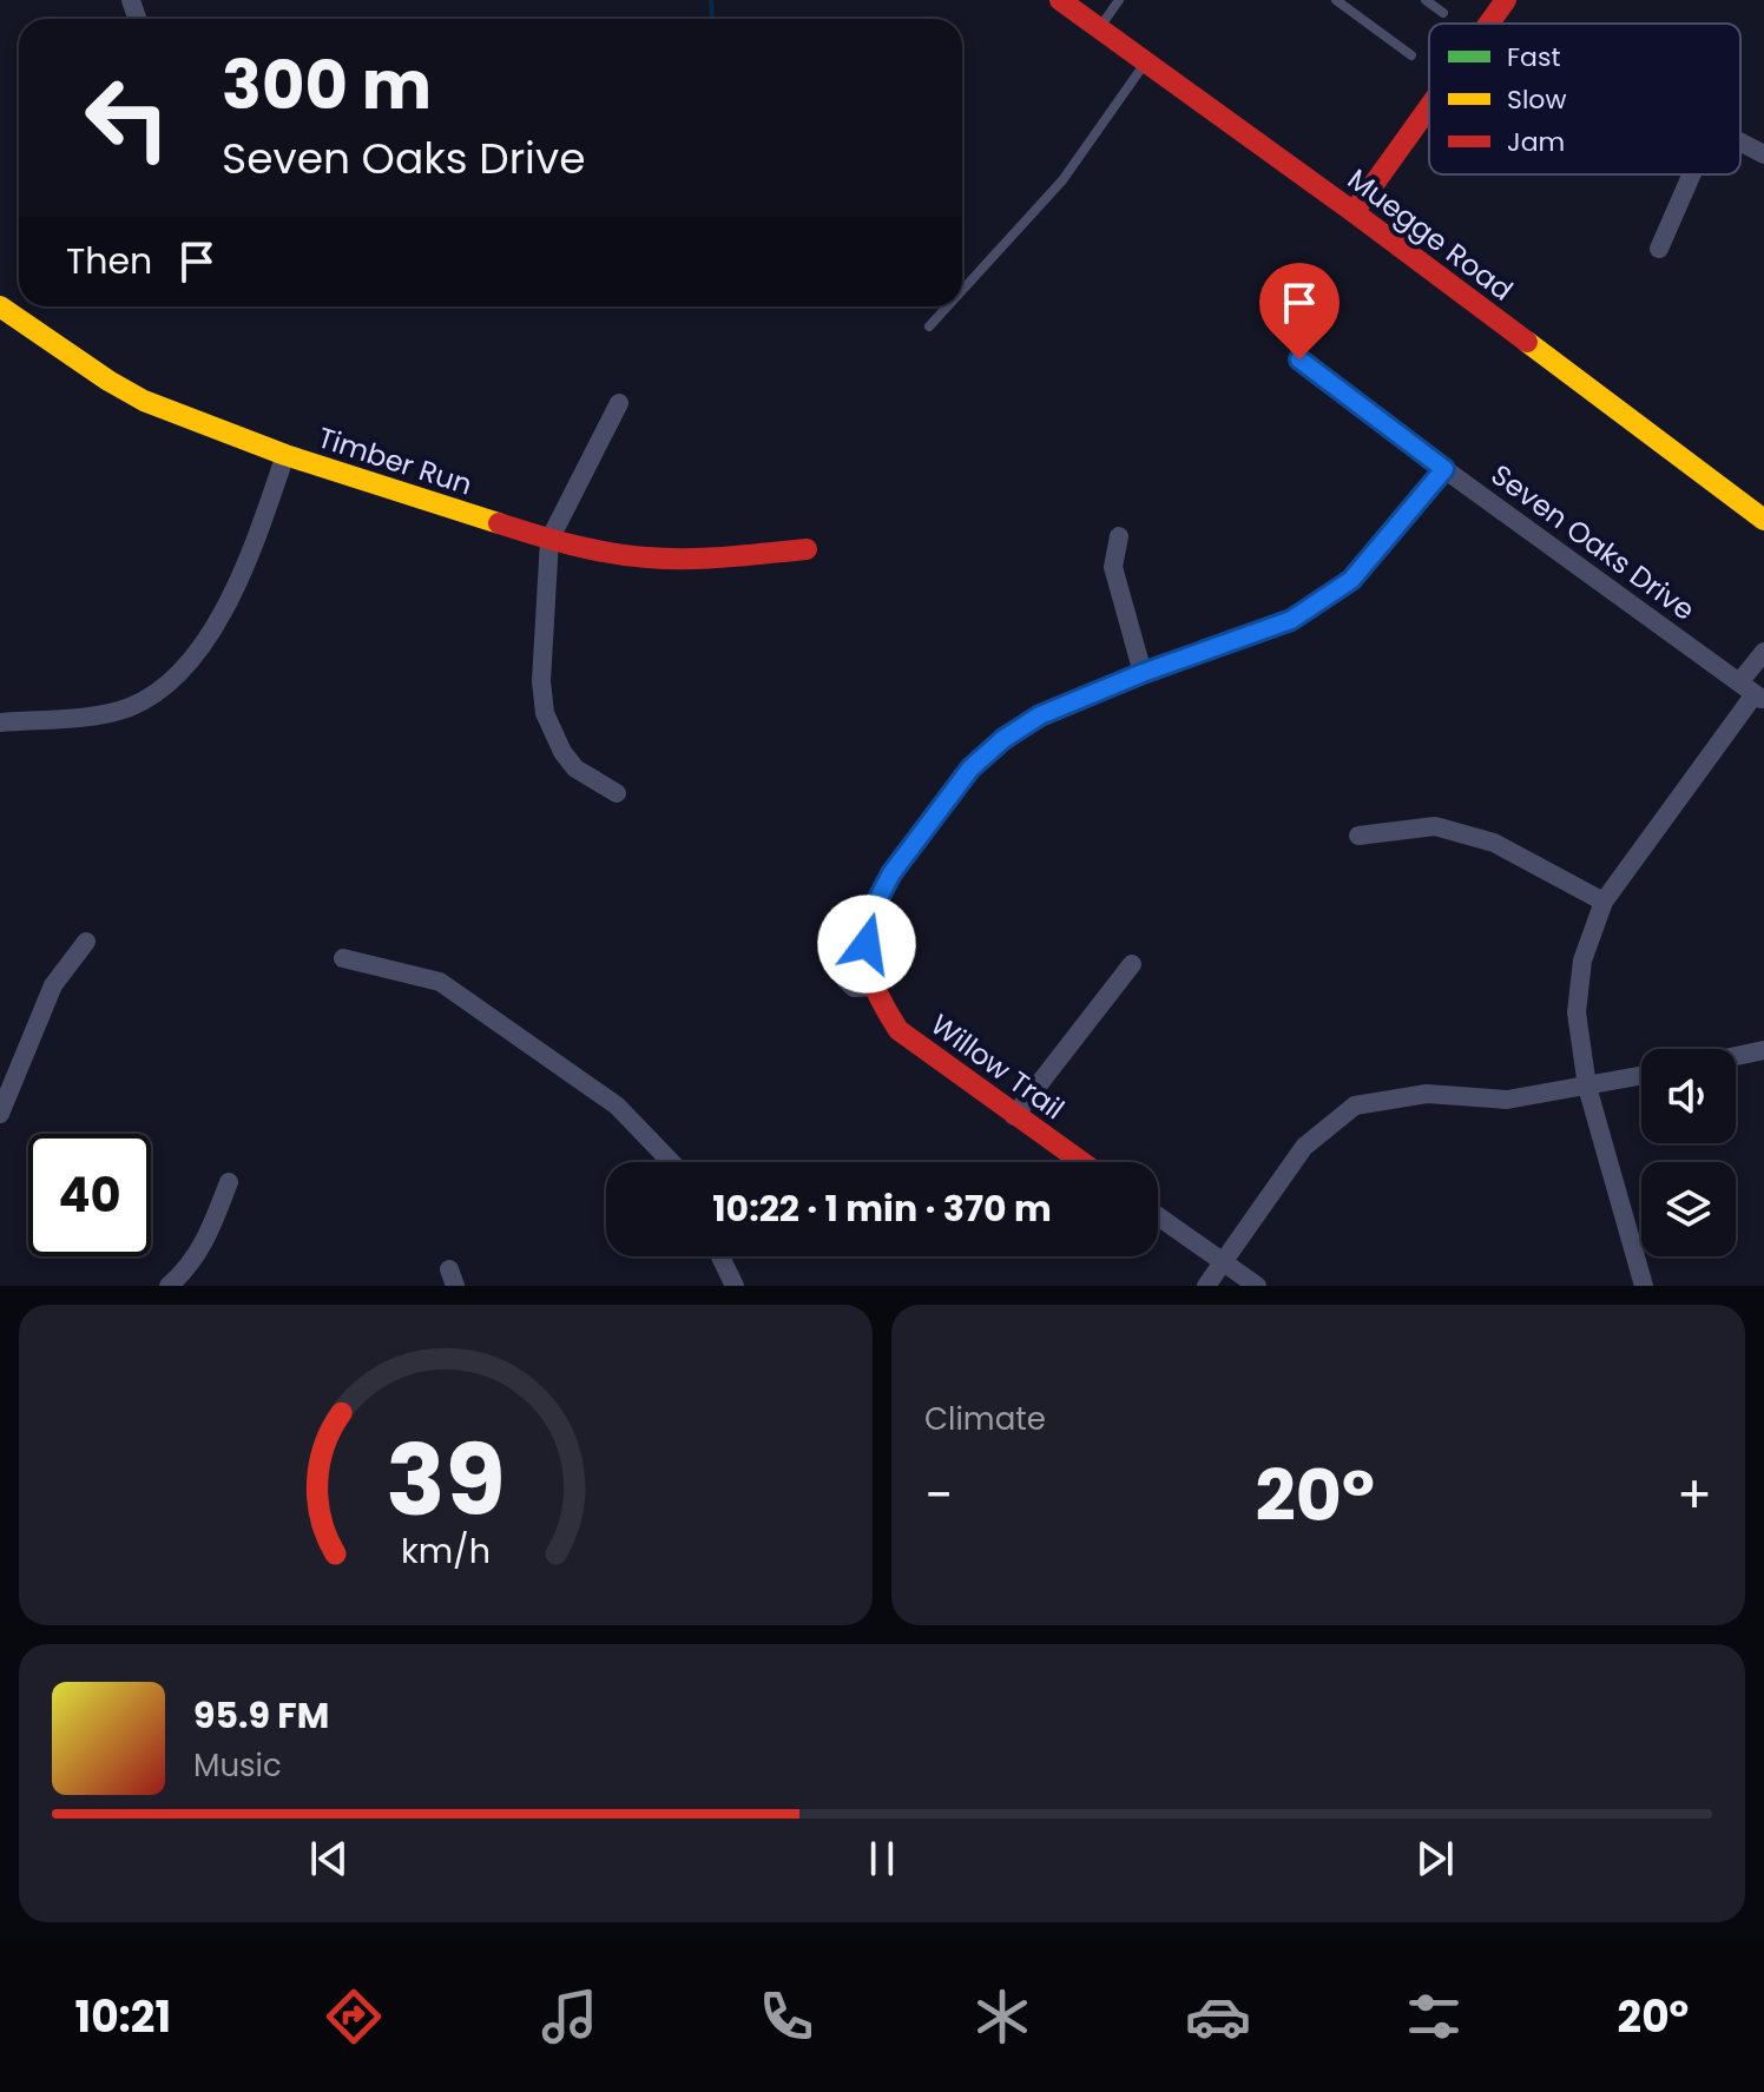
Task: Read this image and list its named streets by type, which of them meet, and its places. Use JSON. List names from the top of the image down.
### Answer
{
  "streets": {
    "street": [
      "Muegge Road",
      "Timber Run",
      "Seven Oaks Drive",
      "Willow Trail"
    ]
  },
  "crossings": [
    ["Seven Oaks Drive", "Willow Trail"]
  ],
  "legend": ["Fast", "Slow", "Jam"],
  "page": {
    "turn": ["300 m", "Seven Oaks Drive"],
    "then": "Then",
    "limit": "40",
    "trip": "10:22 · 1 min · 370 m",
    "tile": "Climate",
    "heat": ["−", "20°", "+"],
    "song": ["95.9 FM", "Music"],
    "tabs": ["10:21", "20°"],
    "gauge": ["39", "km/h"]
  }
}
